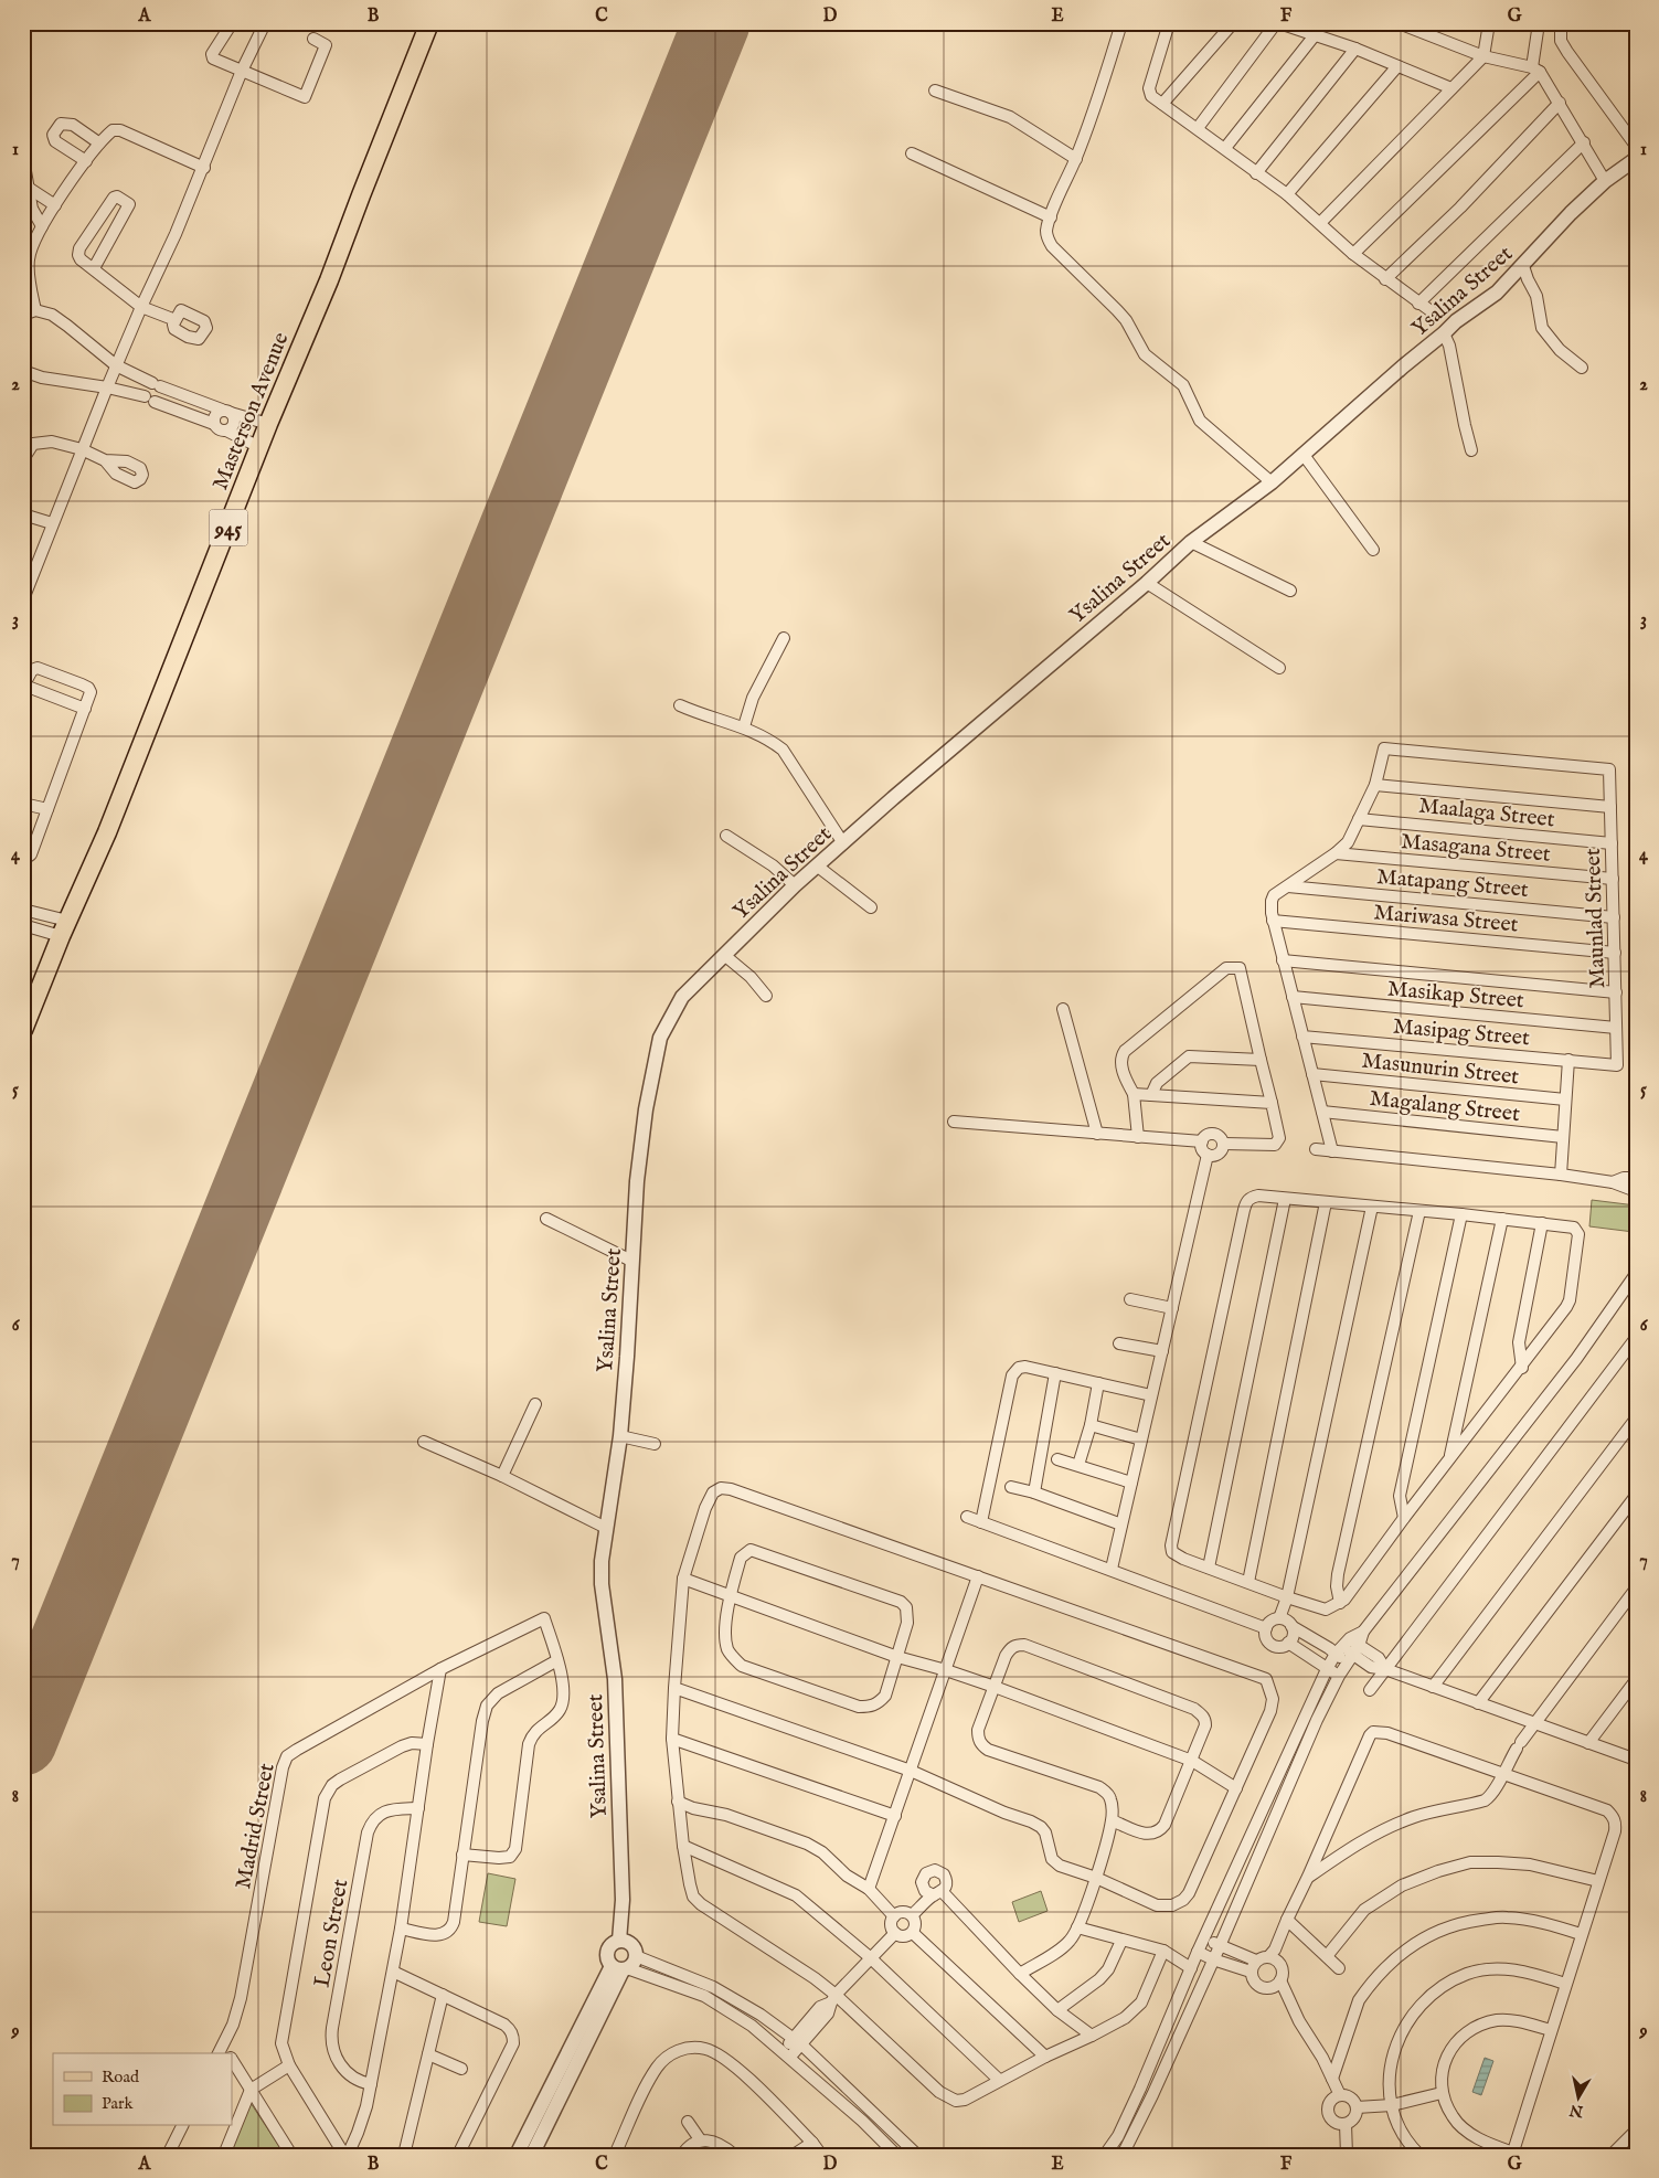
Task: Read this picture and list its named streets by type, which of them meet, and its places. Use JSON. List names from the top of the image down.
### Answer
{
  "streets": {
    "main road": ["Masterson Avenue", "945"],
    "street": [
      "Ysalina Street",
      "Maalaga Street",
      "Masagana Street",
      "Matapang Street",
      "Mariwasa Street",
      "Maunlad Street",
      "Masikap Street",
      "Masipag Street",
      "Masunurin Street",
      "Magalang Street",
      "Madrid Street",
      "Leon Street"
    ]
  },
  "crossings": [
    ["Maalaga Street", "Maunlad Street"],
    ["Masagana Street", "Maunlad Street"],
    ["Matapang Street", "Maunlad Street"],
    ["Mariwasa Street", "Maunlad Street"],
    ["Maunlad Street", "Masikap Street"],
    ["Maunlad Street", "Masipag Street"]
  ],
  "legend": ["Road", "Park"],
  "north": "bottom",
  "grid": {
    "columns": [
      "A",
      "B",
      "C",
      "D",
      "E",
      "F",
      "G"
    ],
    "rows": [
      "1",
      "2",
      "3",
      "4",
      "5",
      "6",
      "7",
      "8",
      "9"
    ]
  }
}
